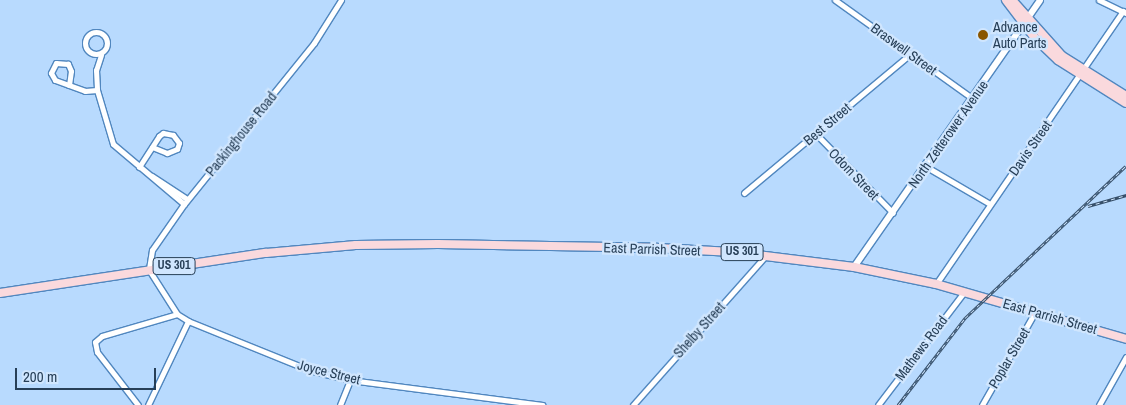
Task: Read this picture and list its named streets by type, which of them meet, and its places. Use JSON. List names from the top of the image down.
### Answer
{
  "streets": {
    "main road": ["East Parrish Street", "US 301"],
    "street": [
      "Braswell Street",
      "Best Street",
      "Packinghouse Road",
      "North Zetterower Avenue",
      "Davis Street",
      "Odom Street",
      "Shelby Street",
      "Mathews Road",
      "Poplar Street",
      "Joyce Street"
    ]
  },
  "crossings": [
    ["Braswell Street", "Best Street"],
    ["Braswell Street", "North Zetterower Avenue"],
    ["Best Street", "Odom Street"],
    ["Packinghouse Road", "East Parrish Street"],
    ["Packinghouse Road", "US 301"],
    ["Packinghouse Road", "Joyce Street"],
    ["North Zetterower Avenue", "Odom Street"],
    ["North Zetterower Avenue", "East Parrish Street"],
    ["Davis Street", "East Parrish Street"],
    ["East Parrish Street", "US 301"],
    ["East Parrish Street", "Shelby Street"],
    ["East Parrish Street", "Mathews Road"],
    ["East Parrish Street", "Poplar Street"],
    ["East Parrish Street", "Joyce Street"],
    ["US 301", "Joyce Street"]
  ],
  "places": ["Advance Auto Parts"],
  "scale_bar": "200 m"
}
